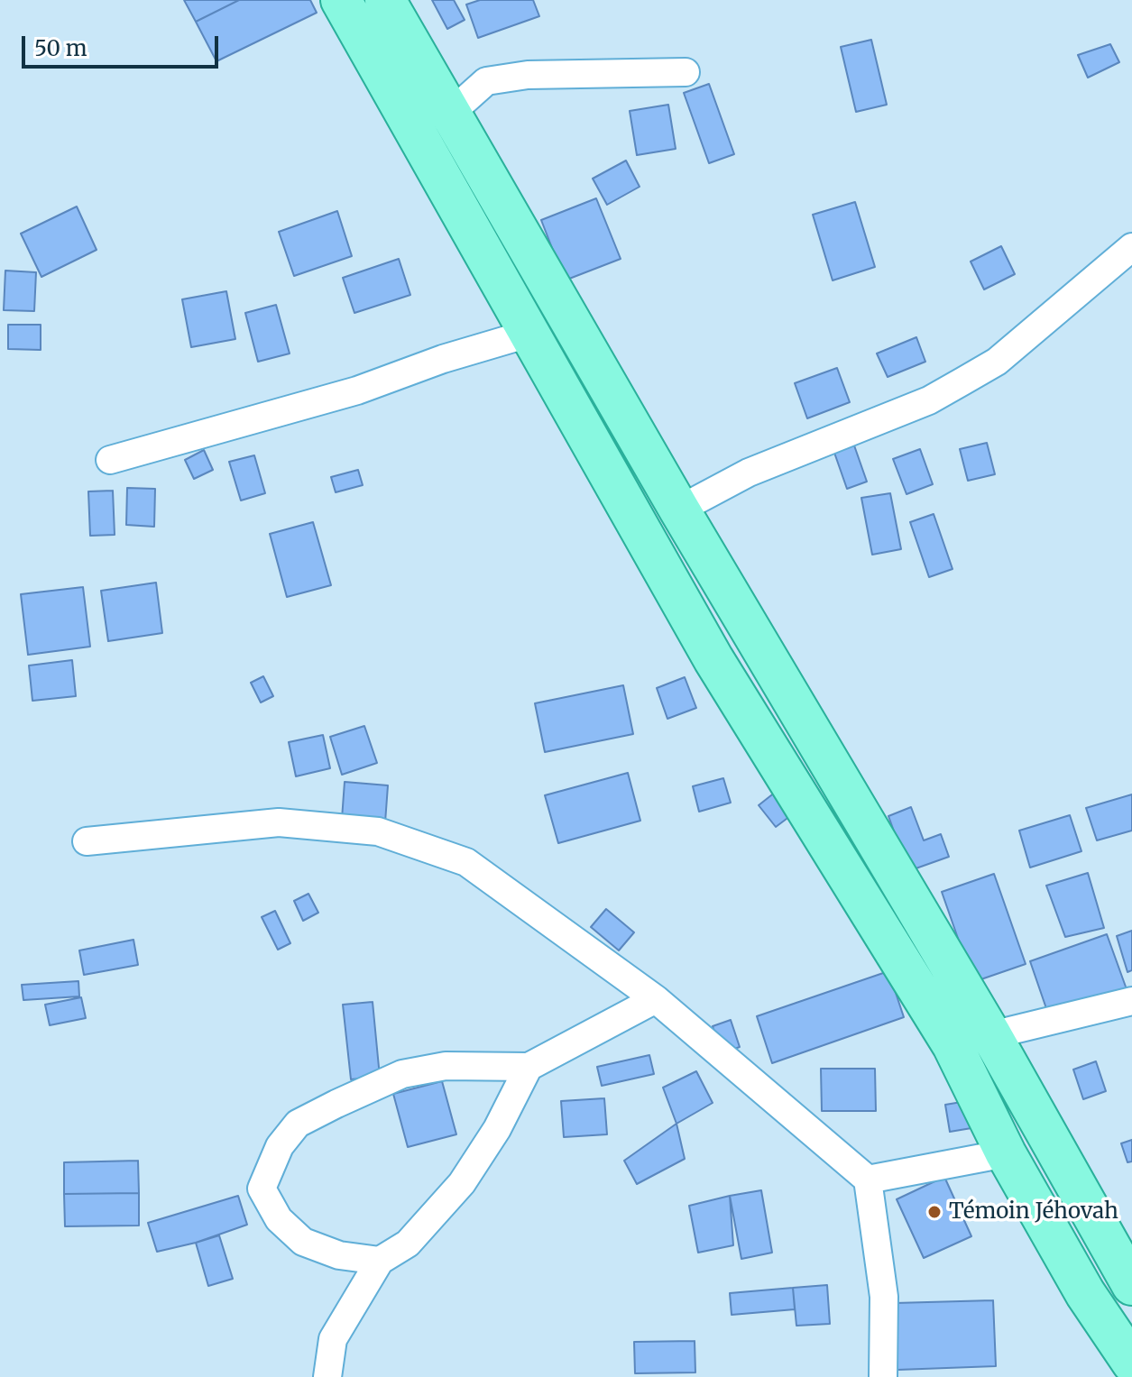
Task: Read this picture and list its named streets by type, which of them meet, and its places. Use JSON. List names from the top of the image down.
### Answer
{
  "places": ["Témoin Jéhovah"],
  "scale_bar": "50 m"
}
